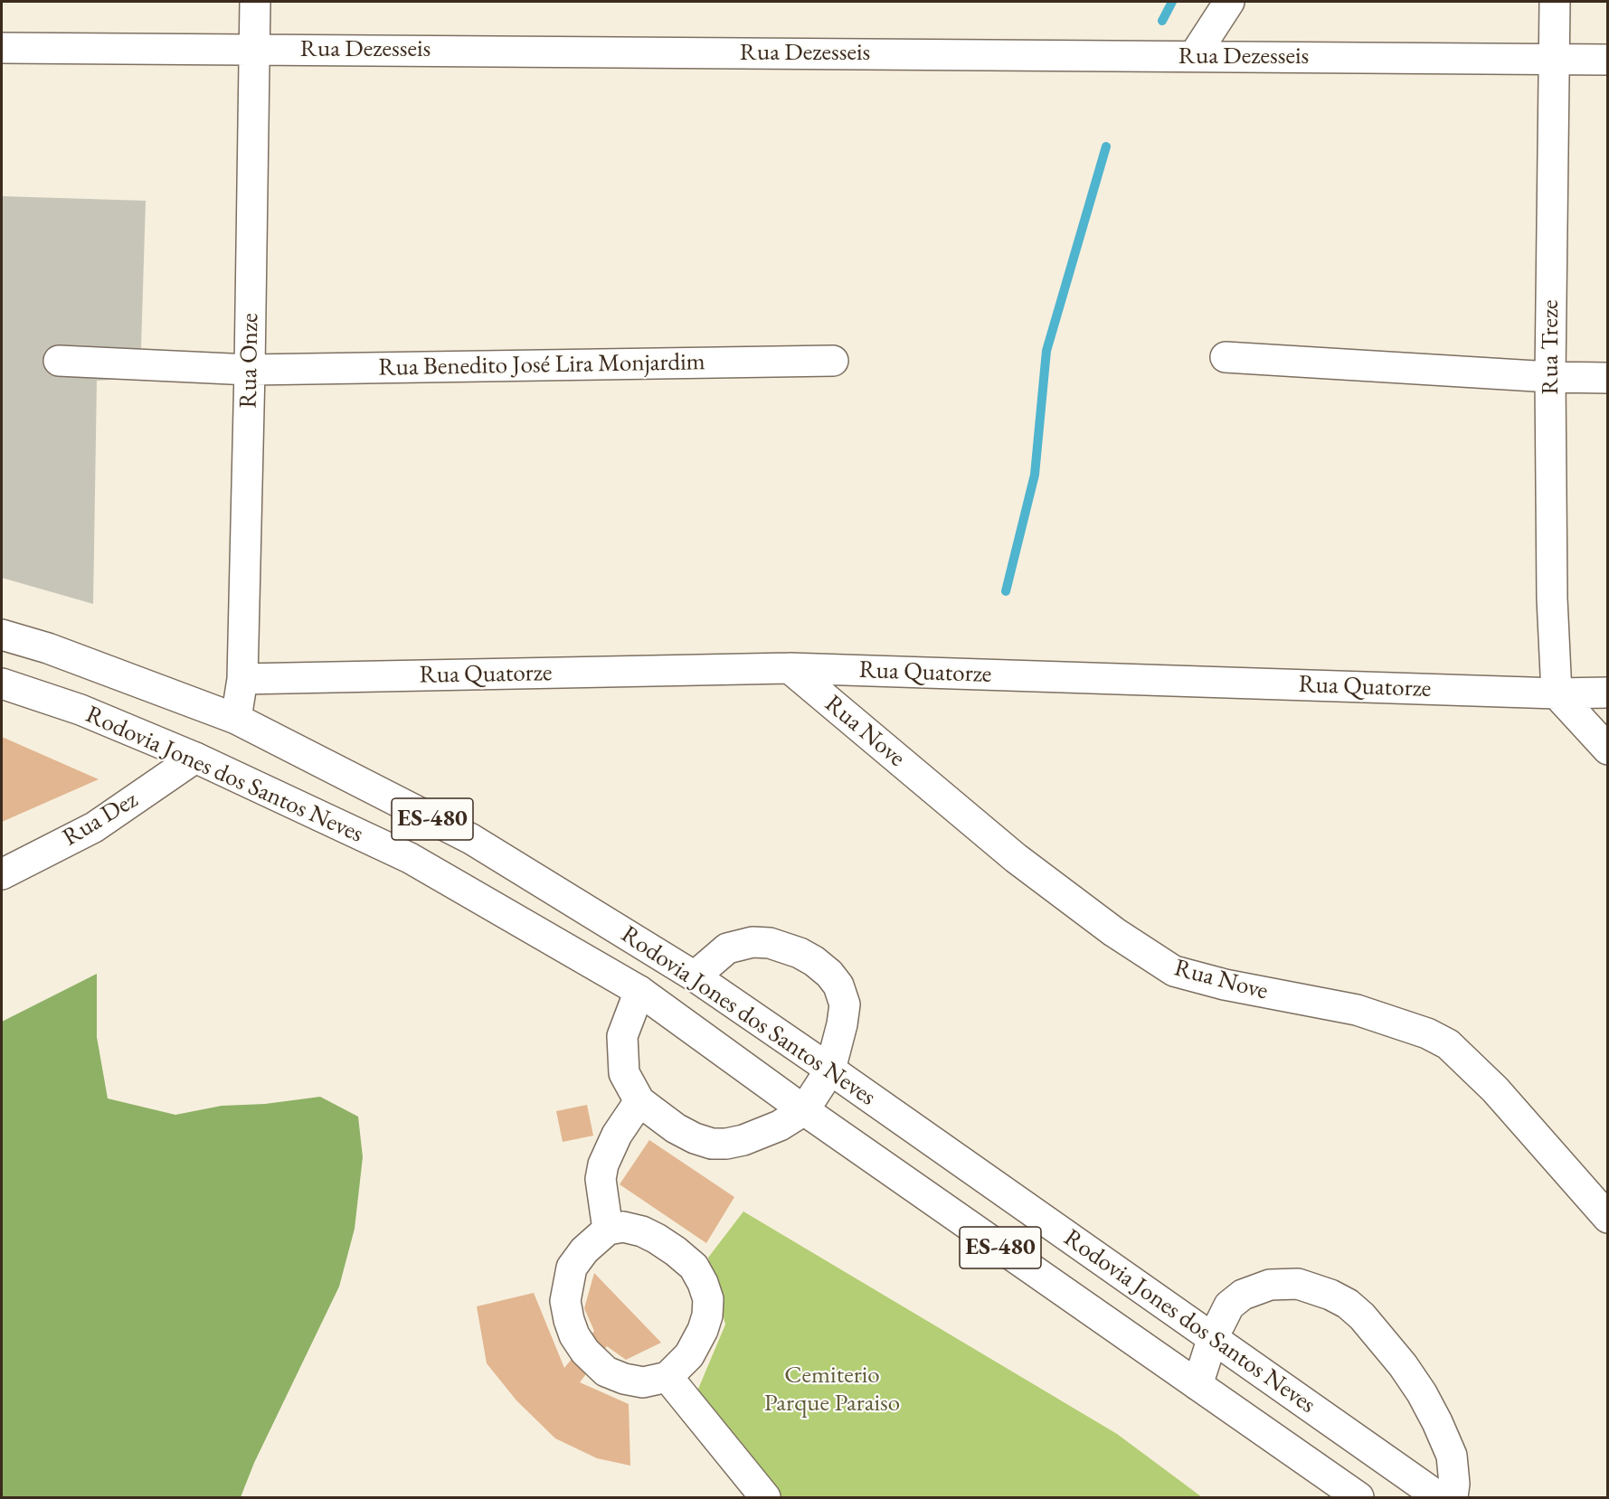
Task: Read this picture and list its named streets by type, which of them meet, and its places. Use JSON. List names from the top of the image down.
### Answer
{
  "streets": {
    "street": [
      "Rua Dezesseis",
      "Rua Treze",
      "Rua Onze",
      "Rua Benedito José Lira Monjardim",
      "Rua Quatorze",
      "Rua Nove",
      "Rodovia Jones dos Santos Neves",
      "Rua Dez",
      "ES-480"
    ]
  },
  "crossings": [
    ["Rua Dezesseis", "Rua Treze"],
    ["Rua Dezesseis", "Rua Onze"],
    ["Rua Treze", "Rua Quatorze"],
    ["Rua Onze", "Rua Benedito José Lira Monjardim"],
    ["Rua Onze", "Rua Quatorze"],
    ["Rua Onze", "Rodovia Jones dos Santos Neves"],
    ["Rua Quatorze", "Rua Nove"],
    ["Rodovia Jones dos Santos Neves", "Rua Dez"]
  ],
  "parks": ["Cemiterio Parque Paraiso"]
}
